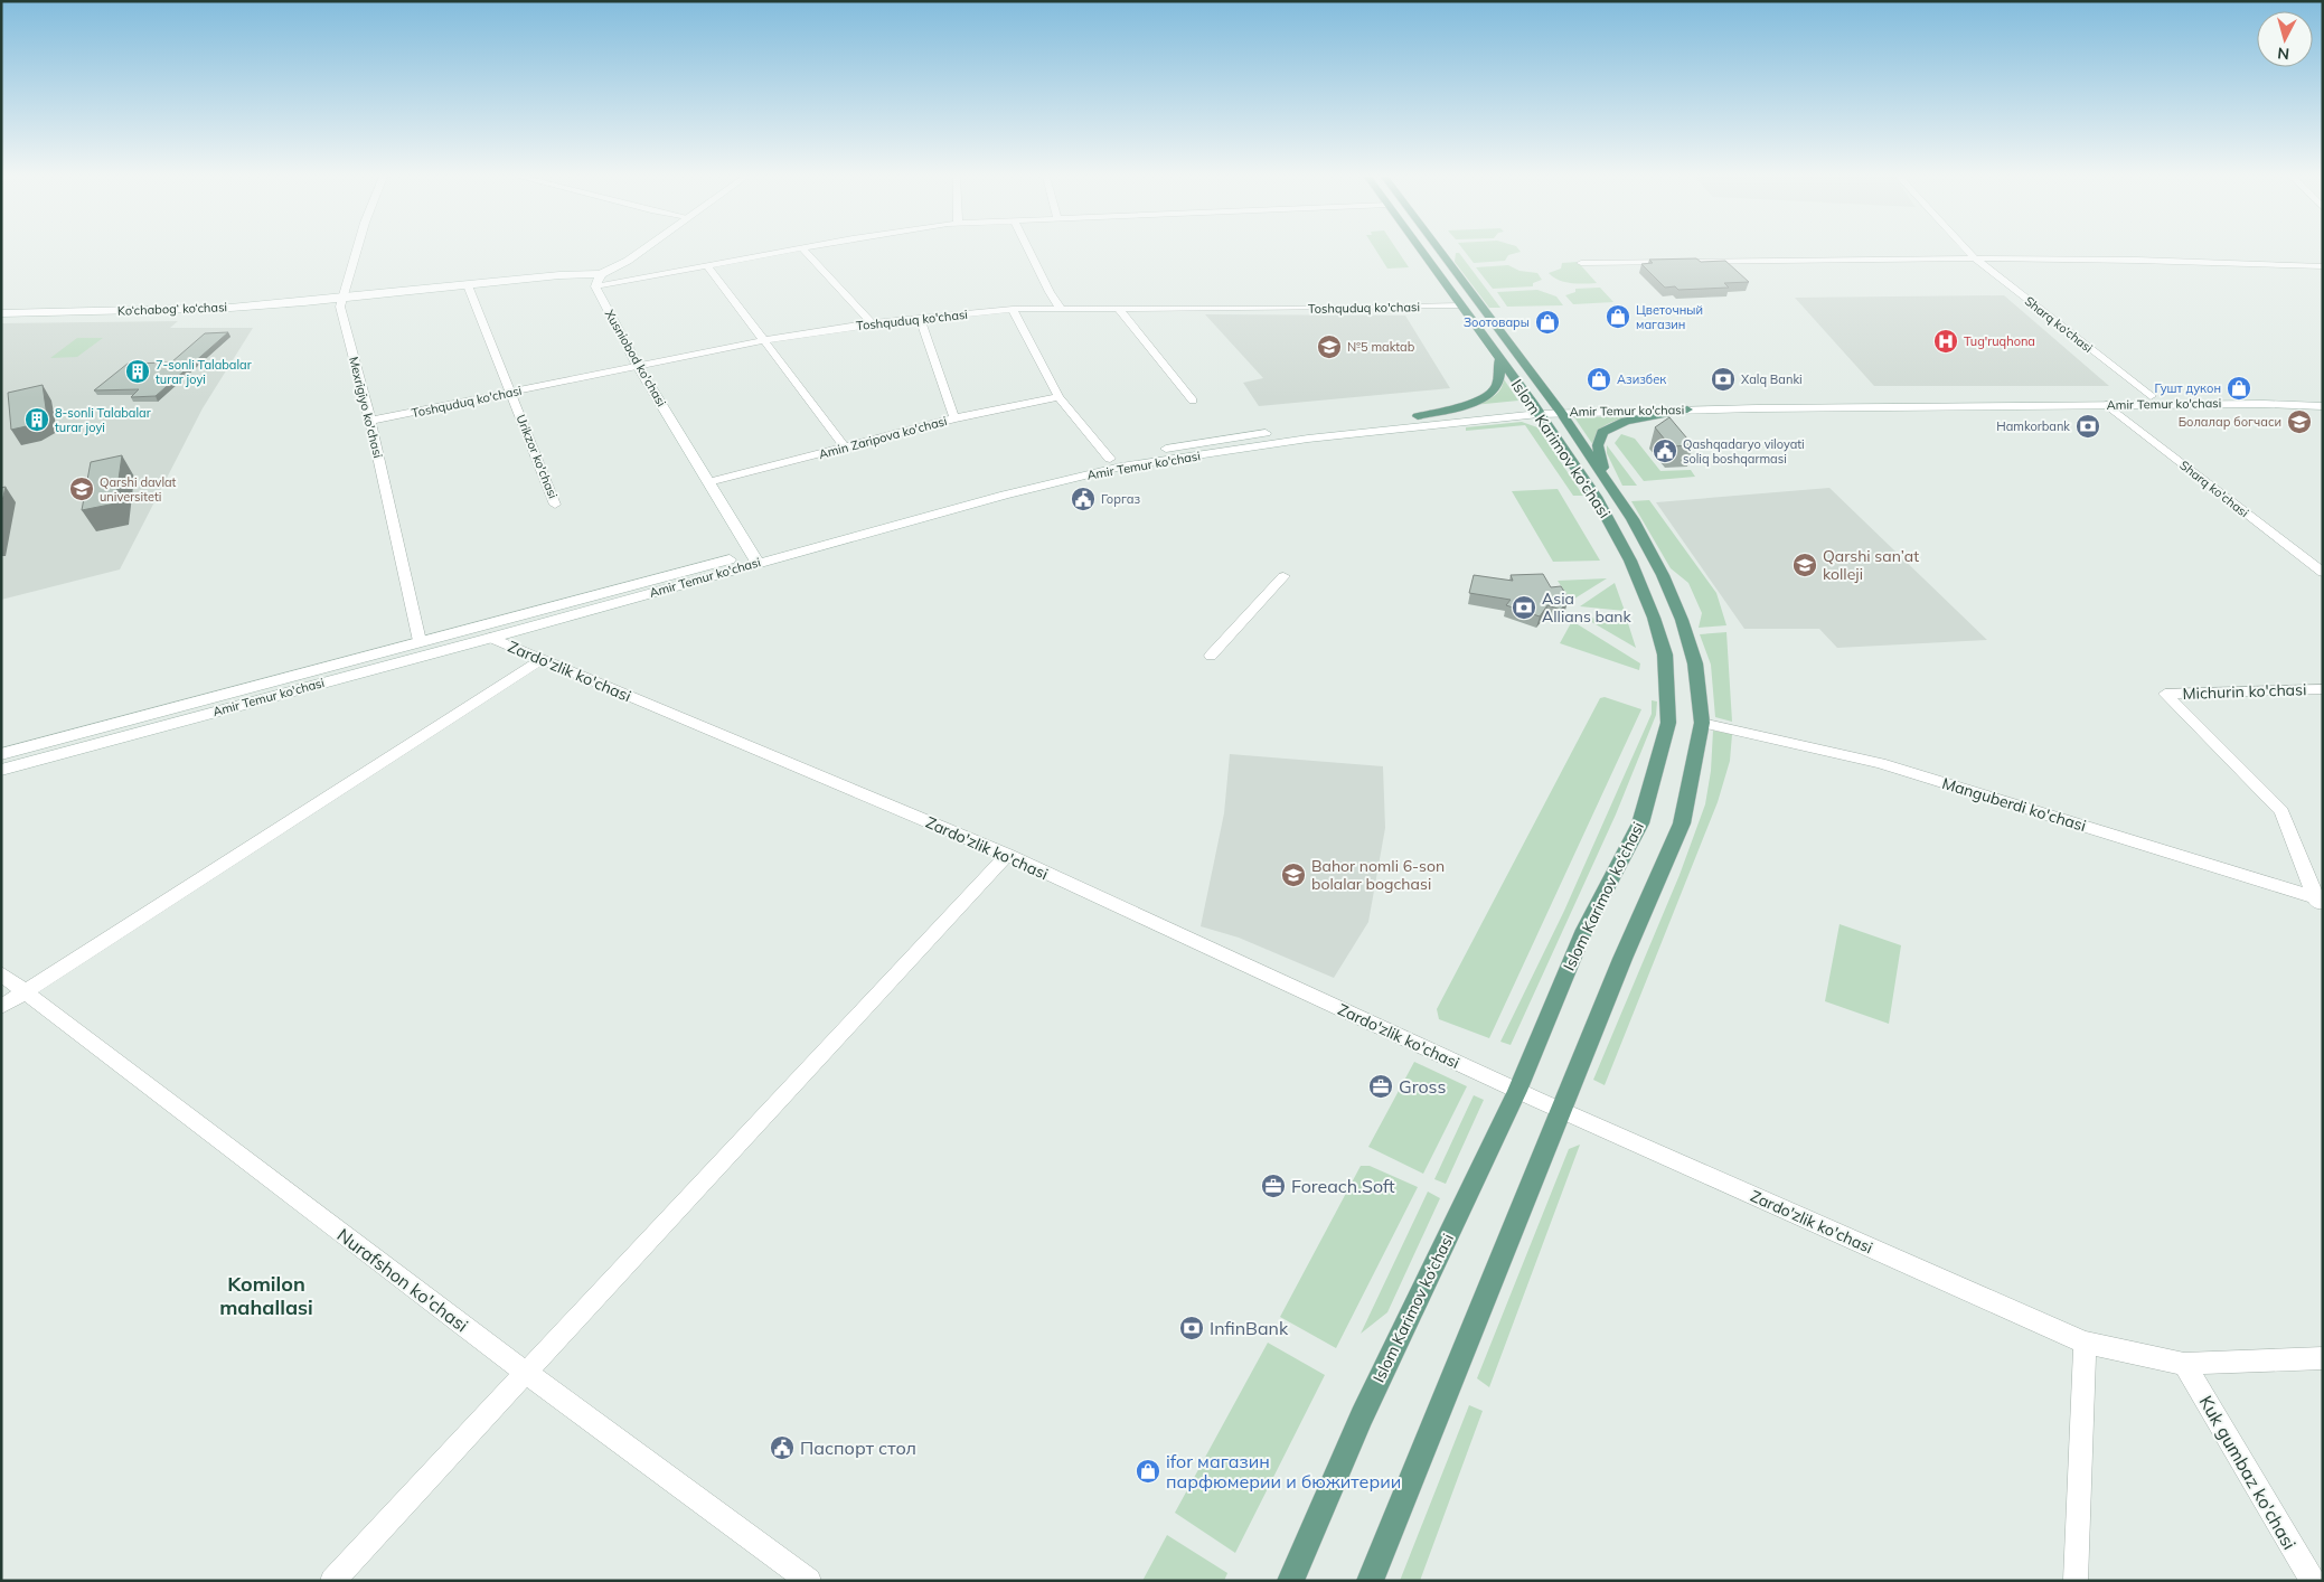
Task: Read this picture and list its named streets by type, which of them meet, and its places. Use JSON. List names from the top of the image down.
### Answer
{
  "streets": {
    "main road": [
      "Ko‘chabog‘ ko‘chasi",
      "Xusniobod ko'chasi",
      "Amir Temur ko'chasi",
      "Islom Karimov ko‘chasi"
    ],
    "street": [
      "Toshquduq ko'chasi",
      "Sharq ko‘chasi",
      "Mexrigiyo ko'chasi",
      "Amin Zaripova ko'chasi",
      "Urikzor ko'chasi",
      "Sharq ko'chasi",
      "Zardo'zlik ko'chasi",
      "Michurin ko'chasi",
      "Manguberdi ko'chasi",
      "Nurafshon ko'chasi",
      "Kuk gumbaz ko'chasi"
    ]
  },
  "crossings": [
    ["Toshquduq ko'chasi", "Xusniobod ko'chasi"],
    ["Toshquduq ko'chasi", "Mexrigiyo ko'chasi"],
    ["Toshquduq ko'chasi", "Islom Karimov ko‘chasi"],
    ["Toshquduq ko'chasi", "Urikzor ko'chasi"],
    ["Ko‘chabog‘ ko‘chasi", "Mexrigiyo ko'chasi"],
    ["Ko‘chabog‘ ko‘chasi", "Urikzor ko'chasi"],
    ["Sharq ko‘chasi", "Amir Temur ko'chasi"],
    ["Xusniobod ko'chasi", "Amir Temur ko'chasi"],
    ["Xusniobod ko'chasi", "Amin Zaripova ko'chasi"],
    ["Amir Temur ko'chasi", "Mexrigiyo ko'chasi"],
    ["Amir Temur ko'chasi", "Islom Karimov ko‘chasi"],
    ["Amir Temur ko'chasi", "Sharq ko'chasi"],
    ["Amir Temur ko'chasi", "Zardo'zlik ko'chasi"],
    ["Islom Karimov ko‘chasi", "Zardo'zlik ko'chasi"],
    ["Islom Karimov ko‘chasi", "Manguberdi ko'chasi"],
    ["Zardo'zlik ko'chasi", "Kuk gumbaz ko'chasi"],
    ["Michurin ko'chasi", "Manguberdi ko'chasi"]
  ],
  "districts": ["Komilon mahallasi"],
  "places": {
    "shop": [
      "Цветочный магазин",
      "Зоотовары",
      "Азизбек",
      "Гушт дукон",
      "ifor магазин парфюмерии и бюжитерии"
    ],
    "hospital": ["Tug'ruqhona"],
    "school or university": [
      "№5 maktab",
      "Болалар богчаси",
      "Qarshi davlat universiteti",
      "Qarshi san’at kolleji",
      "Bahor nomli 6-son bolalar bogchasi"
    ],
    "building": ["7-sonli Talabalar turar joyi", "8-sonli Talabalar turar joyi"],
    "bank": [
      "Xalq Banki",
      "Hamkorbank",
      "Asia Allians bank",
      "InfinBank"
    ],
    "public building": ["Qashqadaryo viloyati soliq boshqarmasi", "Горгаз", "Паспорт стол"],
    "office": ["Gross", "Foreach.Soft"]
  },
  "north": "bottom"
}
